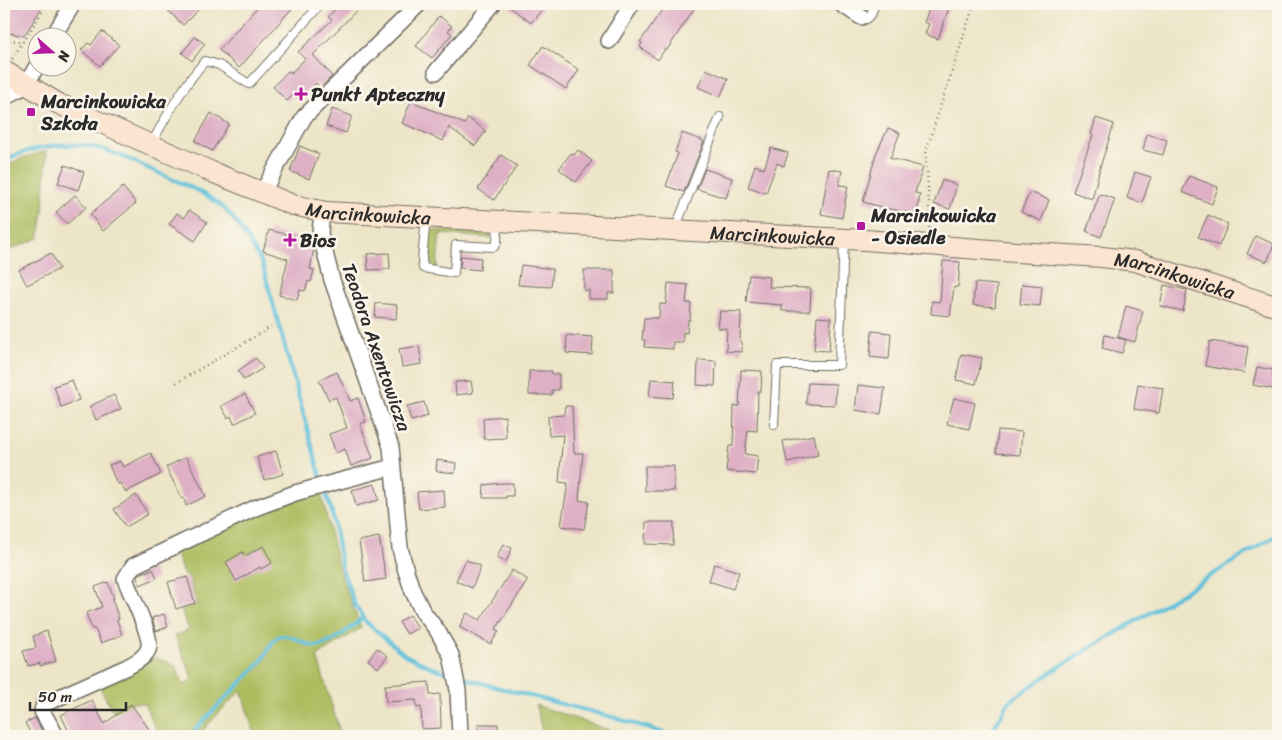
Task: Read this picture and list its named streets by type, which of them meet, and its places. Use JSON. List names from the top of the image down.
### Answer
{
  "streets": {
    "street": ["Marcinkowicka", "Teodora Axentowicza"]
  },
  "crossings": [
    ["Marcinkowicka", "Teodora Axentowicza"]
  ],
  "places": {
    "health": ["Punkt Apteczny", "Bios"],
    "transit": ["Marcinkowicka Szkoła", "Marcinkowicka - Osiedle"]
  },
  "scale_bar": "50 m",
  "north": "right"
}
